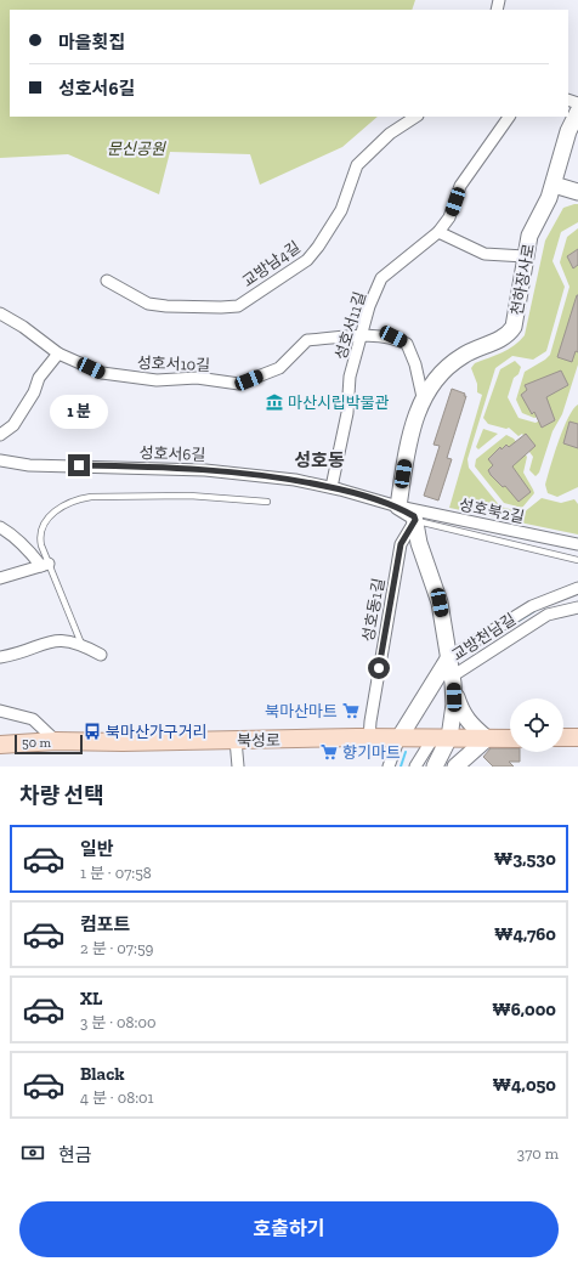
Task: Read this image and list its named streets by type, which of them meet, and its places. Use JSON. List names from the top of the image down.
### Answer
{
  "streets": {
    "main road": ["천하장사로", "교방천남길", "북성로"],
    "street": [
      "교방남4길",
      "성호서11길",
      "성호서10길",
      "성호서6길",
      "성호북2길",
      "성호동1길"
    ]
  },
  "crossings": [
    ["천하장사로", "성호서10길"],
    ["천하장사로", "성호서6길"],
    ["천하장사로", "성호북2길"],
    ["성호서11길", "성호서10길"],
    ["성호서11길", "성호서6길"],
    ["성호서6길", "성호북2길"],
    ["성호동1길", "북성로"],
    ["교방천남길", "북성로"]
  ],
  "districts": ["성호동"],
  "parks": ["문신공원"],
  "places": {
    "museum": ["마산시립박물관"],
    "supermarket": ["북마산마트", "향기마트"],
    "bus stop": ["북마산가구거리"]
  },
  "scale_bar": "50 m",
  "page": {
    "banner": ["마을횟집", "성호서6길"],
    "bubble": "1 분",
    "scale": "50 m",
    "heading": "차량 선택",
    "list": [
      {
        "name": "일반",
        "note": "1 분 · 07:58",
        "value": "₩3,530"
      },
      {
        "name": "컴포트",
        "note": "2 분 · 07:59",
        "value": "₩4,760"
      },
      {
        "name": "XL",
        "note": "3 분 · 08:00",
        "value": "₩6,000"
      },
      {
        "name": "Black",
        "note": "4 분 · 08:01",
        "value": "₩4,050"
      }
    ],
    "pay": ["현금", "370 m"],
    "buttons": "호출하기"
  }
}
